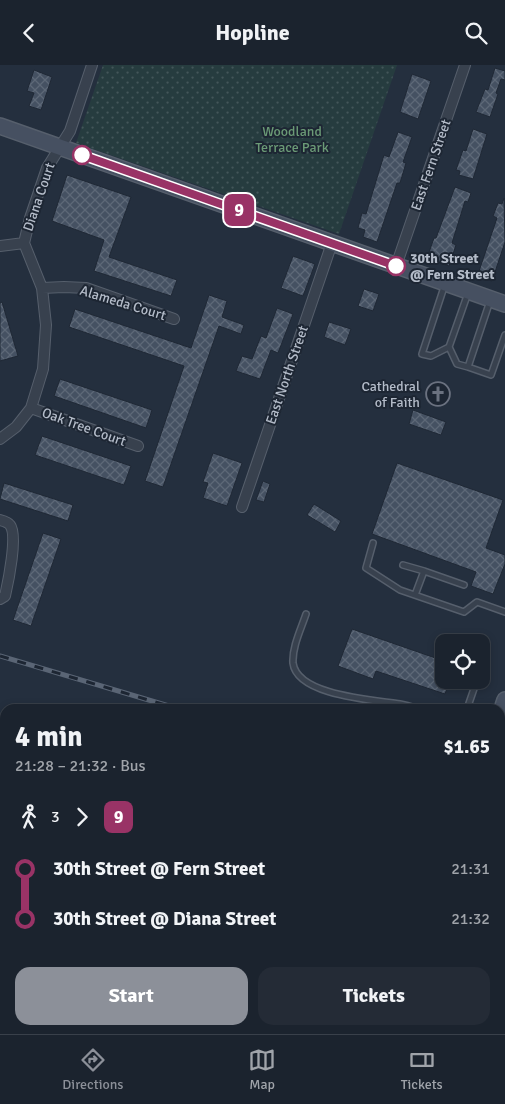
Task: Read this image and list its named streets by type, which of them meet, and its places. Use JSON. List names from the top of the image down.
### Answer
{
  "streets": {
    "street": [
      "East Fern Street",
      "Diana Court",
      "Alameda Court",
      "East North Street",
      "Oak Tree Court"
    ]
  },
  "crossings": [
    ["Diana Court", "Alameda Court"],
    ["Diana Court", "Oak Tree Court"]
  ],
  "parks": ["Woodland Terrace Park"],
  "places": {
    "other": ["30th Street @ Fern Street"],
    "church": ["Cathedral of Faith"]
  },
  "lines": ["bus line 9"],
  "page": {
    "header": "Hopline",
    "on_map": "9",
    "heading": ["4 min", "21:28 – 21:32 · Bus", "$1.65"],
    "legs": ["3", "9"],
    "list": [
      {
        "name": "30th Street @ Fern Street",
        "value": "21:31"
      },
      {
        "name": "30th Street @ Diana Street",
        "value": "21:32"
      }
    ],
    "buttons": ["Start", "Tickets"],
    "tabs": ["Directions", "Map", "Tickets"]
  }
}
